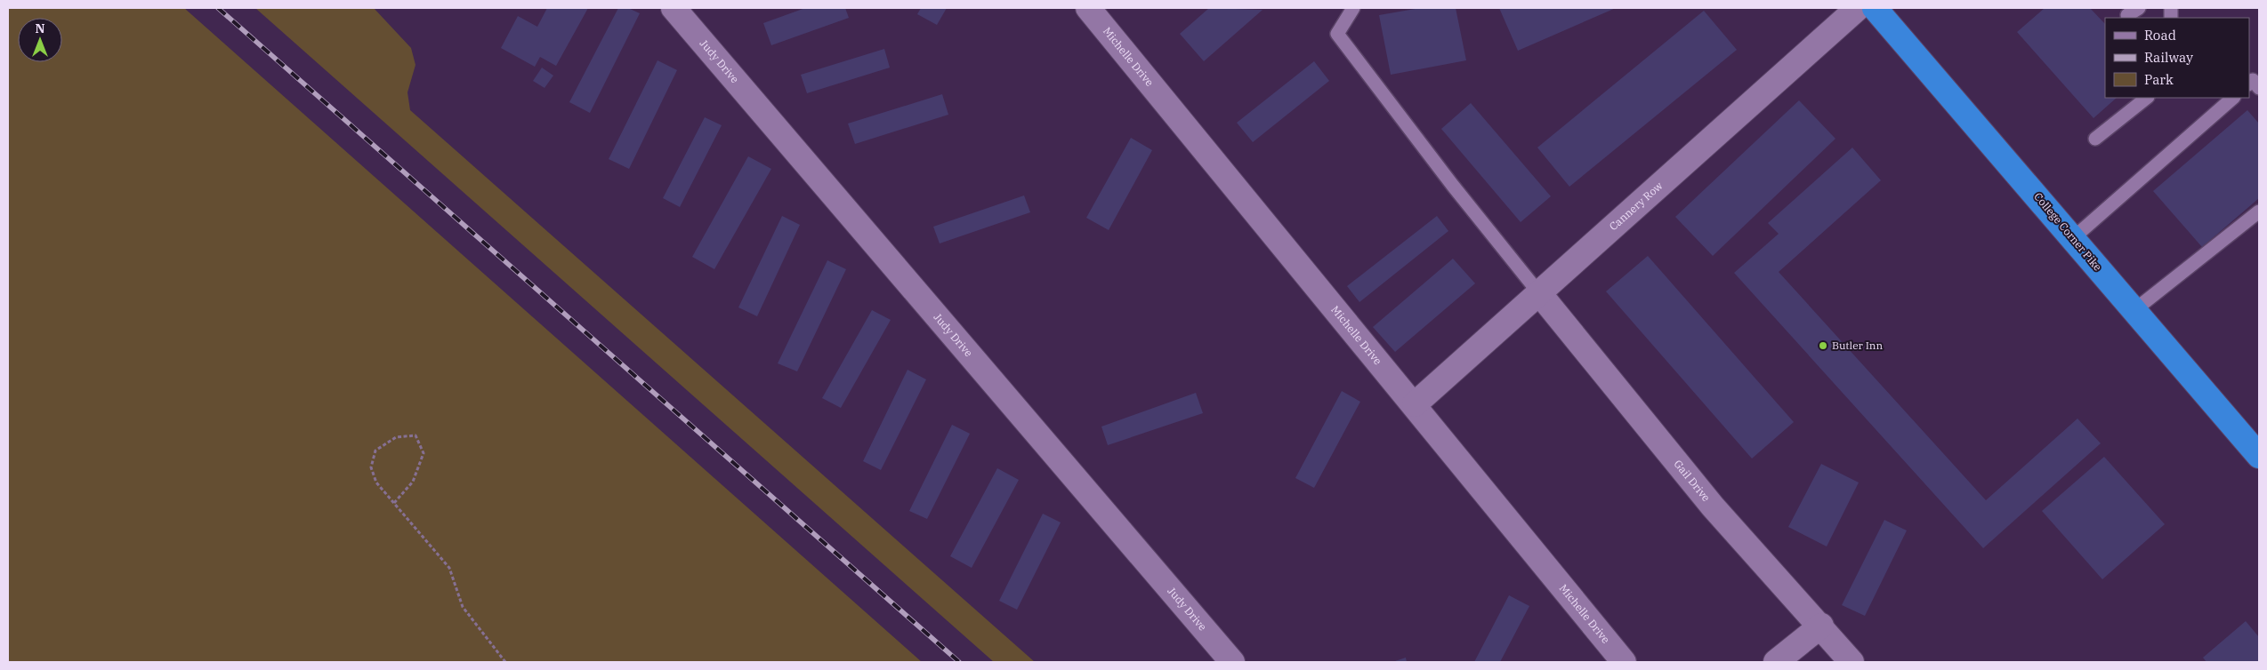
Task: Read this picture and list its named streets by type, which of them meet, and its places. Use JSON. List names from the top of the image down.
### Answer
{
  "streets": {
    "highway": ["College Corner Pike"],
    "street": [
      "Michelle Drive",
      "Judy Drive",
      "Cannery Row",
      "Gail Drive"
    ]
  },
  "crossings": [
    ["Michelle Drive", "Cannery Row"],
    ["Cannery Row", "Gail Drive"]
  ],
  "places": ["Butler Inn"],
  "legend": ["Road", "Railway", "Park"],
  "north": "top"
}
